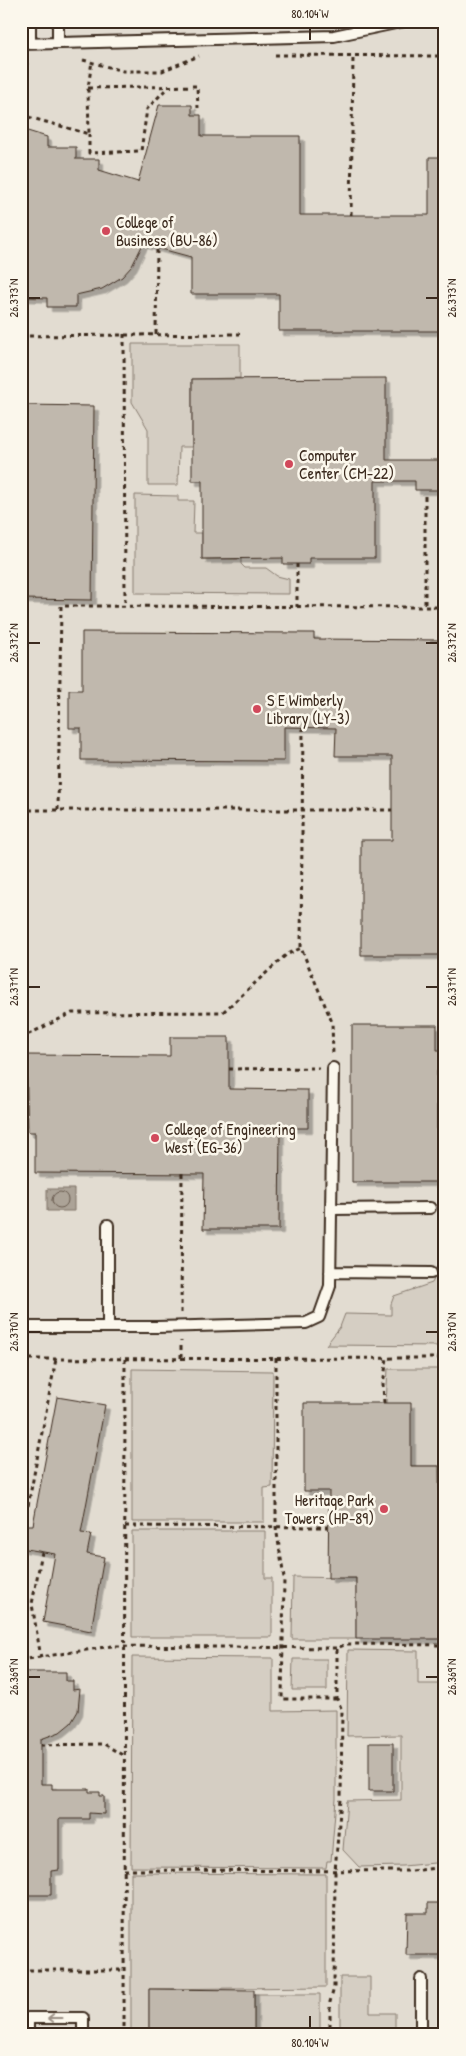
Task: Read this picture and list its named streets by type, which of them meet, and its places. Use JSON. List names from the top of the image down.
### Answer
{
  "places": [
    "College of Business (BU-86)",
    "Computer Center (CM-22)",
    "S E Wimberly Library (LY-3)",
    "College of Engineering West (EG-36)",
    "Heritage Park Towers (HP-89)"
  ],
  "coordinates": [
    "80.104°W",
    "26.373°N",
    "26.372°N",
    "26.371°N",
    "26.370°N",
    "26.369°N"
  ]
}
